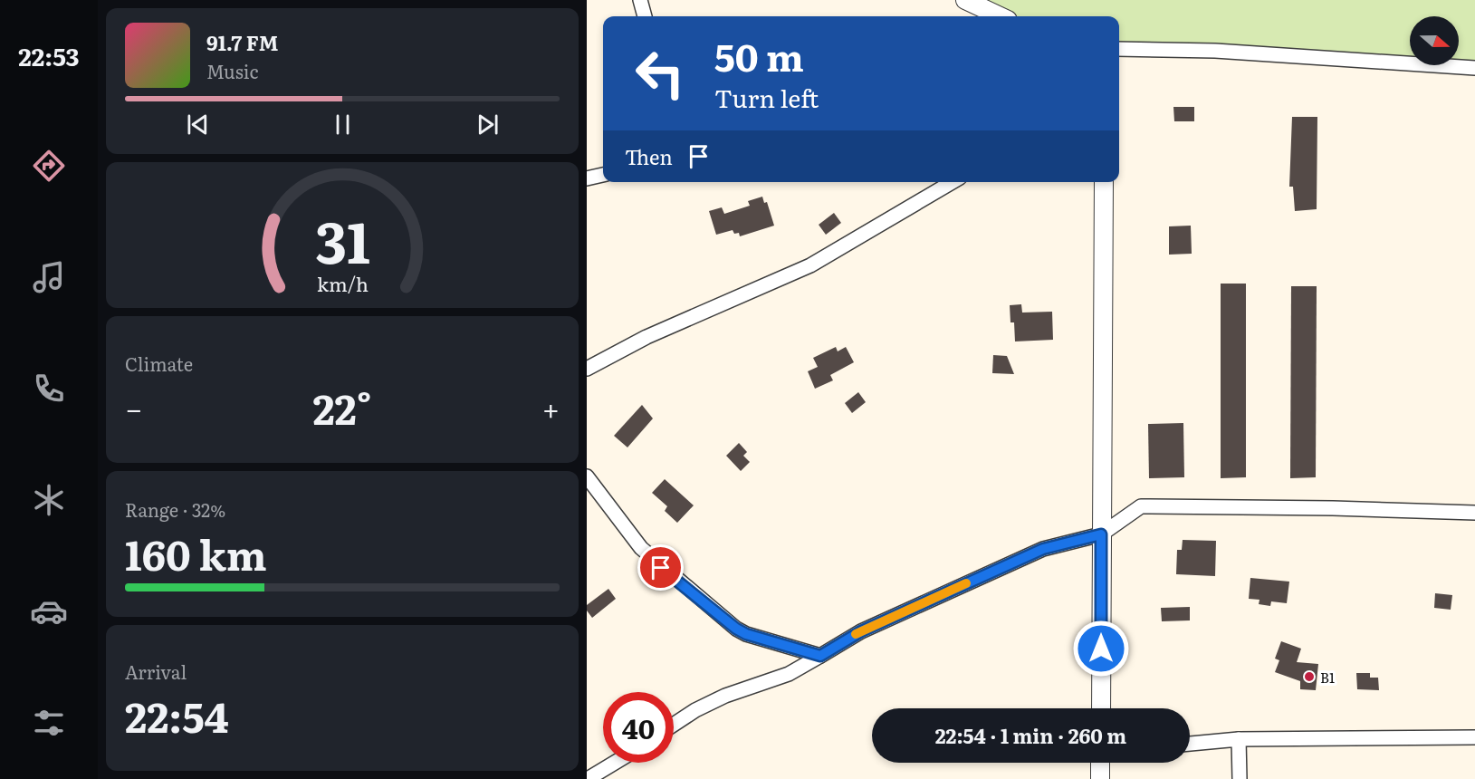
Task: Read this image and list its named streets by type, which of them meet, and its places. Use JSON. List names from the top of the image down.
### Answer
{
  "places": ["B1"],
  "north": "right",
  "page": {
    "tabs": "22:53",
    "turn": ["50 m", "Turn left"],
    "song": ["91.7 FM", "Music"],
    "then": "Then",
    "tile": [
      "Climate",
      ["Range · 32%", "160 km"],
      ["Arrival", "22:54"]
    ],
    "heat": ["−", "22°", "+"],
    "limit": "40",
    "trip": "22:54 · 1 min · 260 m",
    "gauge": ["31", "km/h"]
  }
}
